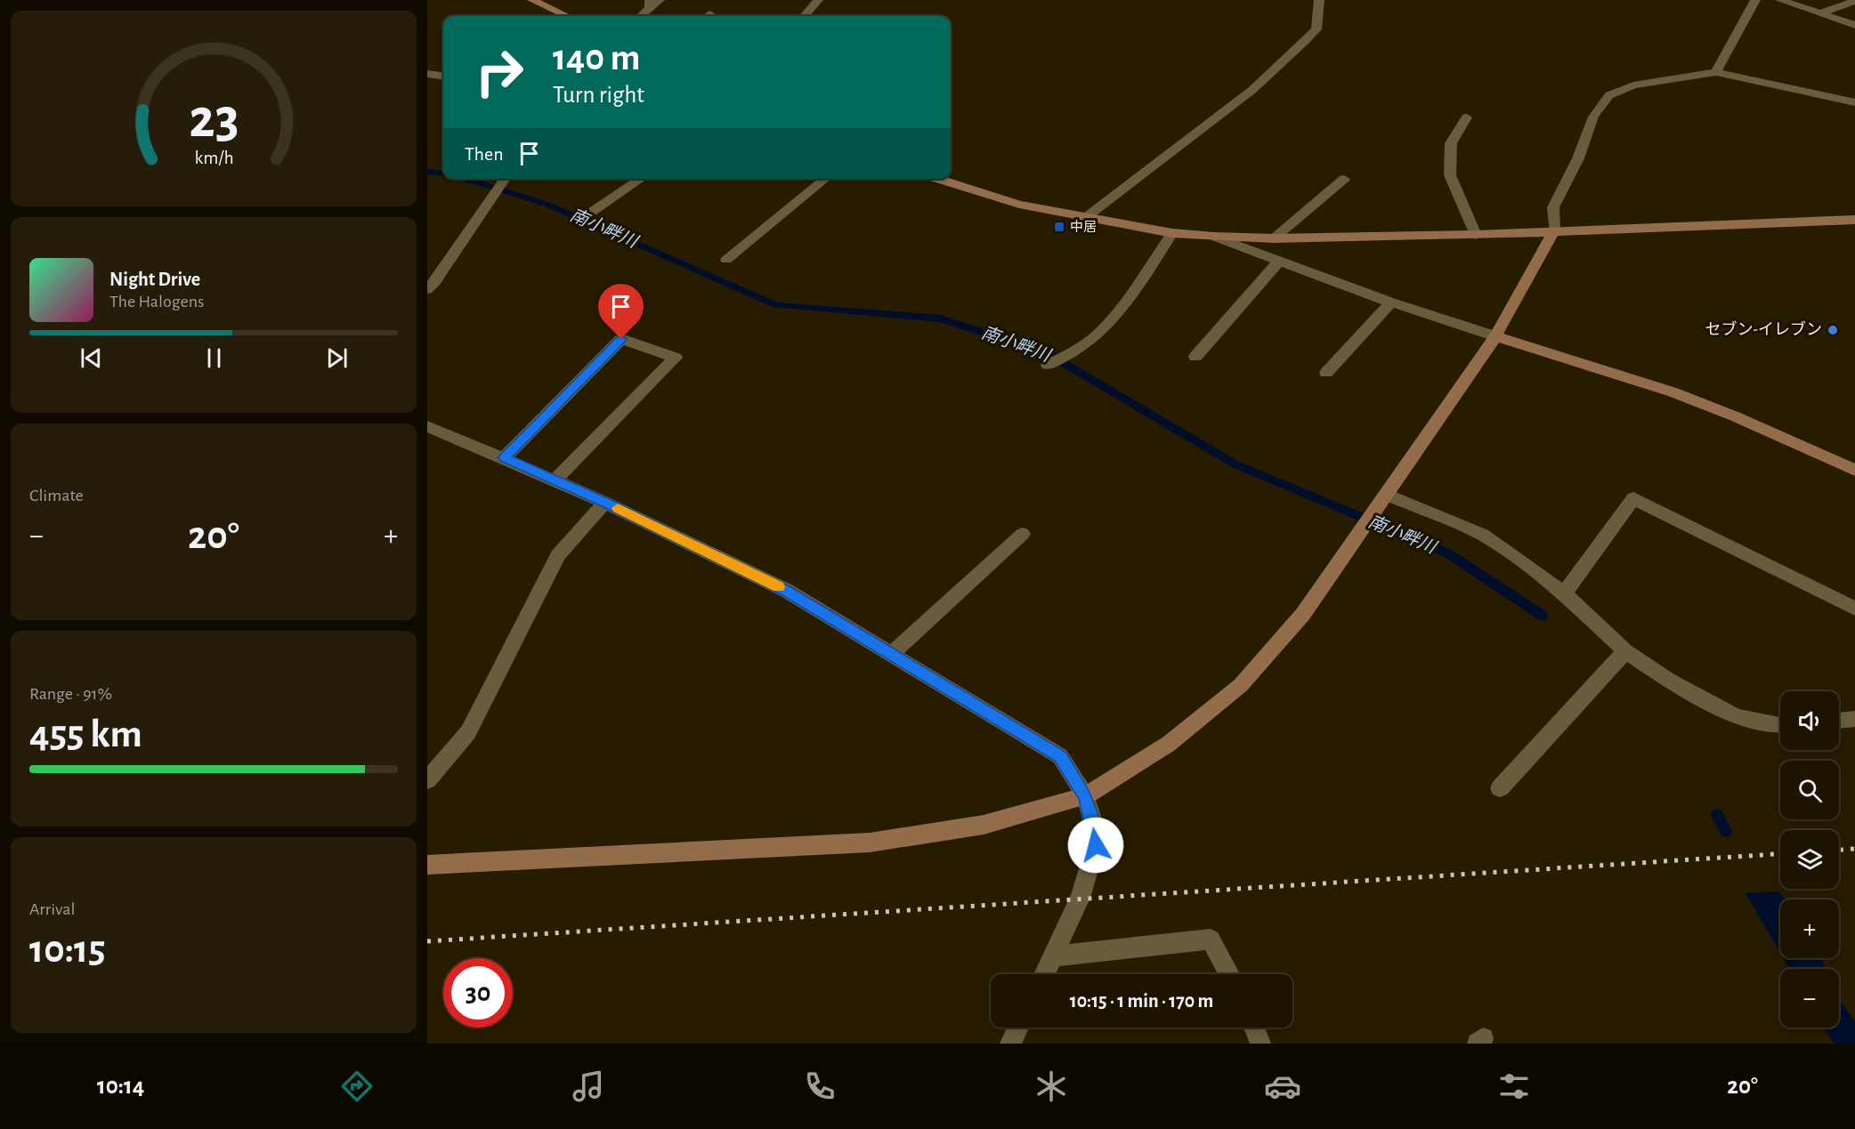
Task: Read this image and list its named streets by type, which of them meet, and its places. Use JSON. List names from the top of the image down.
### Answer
{
  "water": ["南小畔川"],
  "places": {
    "transit": ["中居"],
    "other": ["セブン-イレブン"]
  },
  "page": {
    "turn": ["140 m", "Turn right"],
    "then": "Then",
    "song": ["Night Drive", "The Halogens"],
    "tile": [
      "Climate",
      ["Range · 91%", "455 km"],
      ["Arrival", "10:15"]
    ],
    "heat": ["−", "20°", "+"],
    "map_buttons": ["+", "−"],
    "limit": "30",
    "trip": "10:15 · 1 min · 170 m",
    "tabs": ["10:14", "20°"],
    "gauge": ["23", "km/h"]
  }
}
